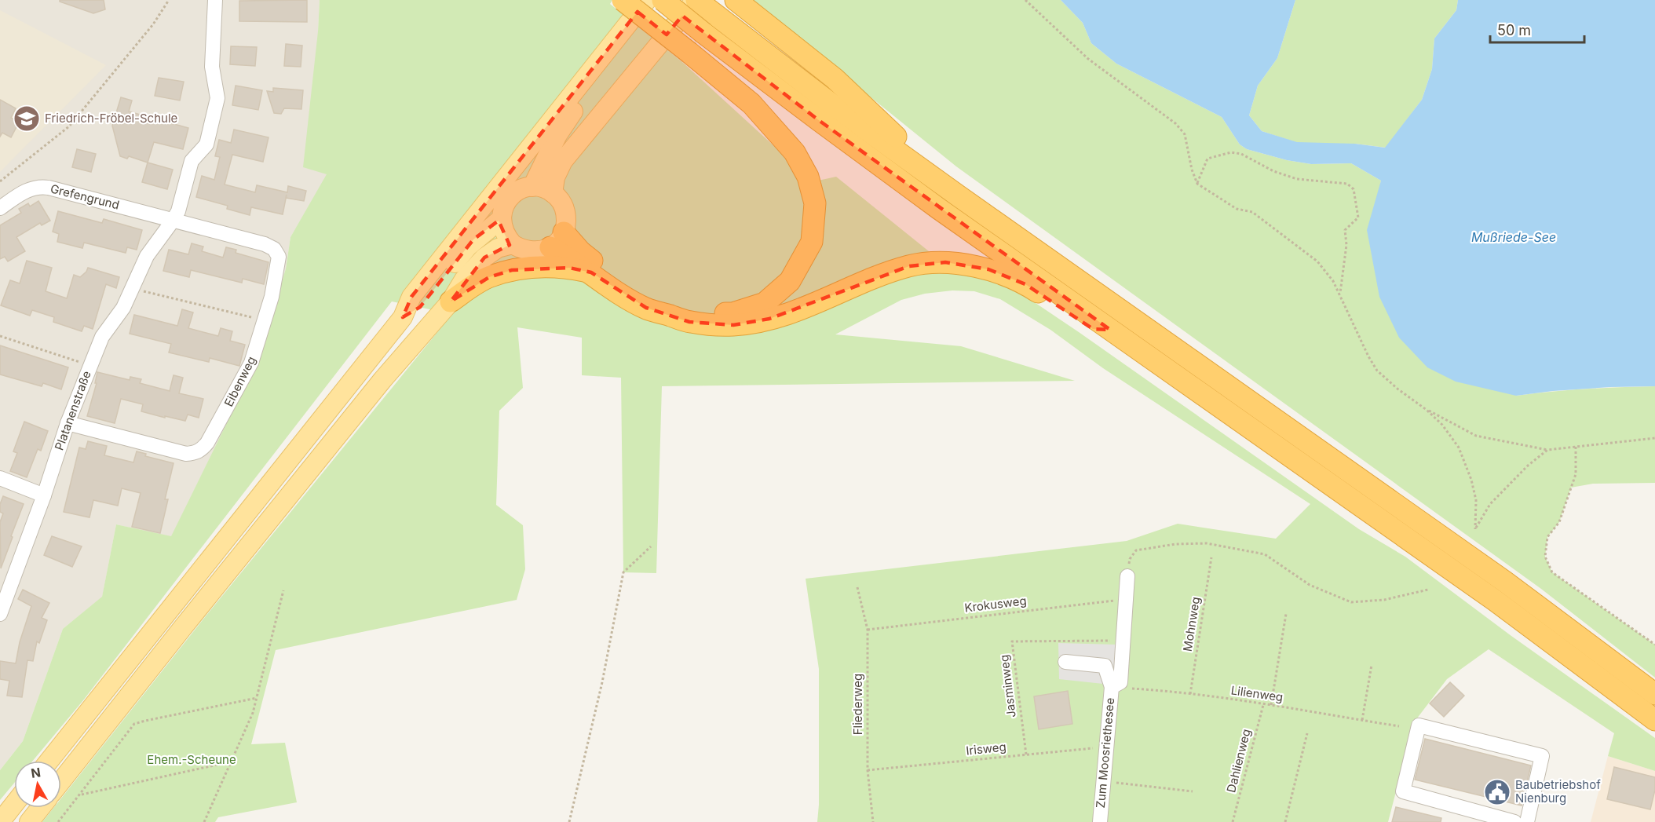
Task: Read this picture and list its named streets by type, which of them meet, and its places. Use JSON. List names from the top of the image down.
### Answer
{
  "streets": {
    "street": [
      "Grefengrund",
      "Eibenweg",
      "Platanenstraße",
      "Zum Moosriethesee"
    ],
    "path": [
      "Krokusweg",
      "Mohnweg",
      "Jasminweg",
      "Lilienweg",
      "Fliederweg",
      "Irisweg",
      "Dahlienweg"
    ]
  },
  "crossings": [
    ["Grefengrund", "Eibenweg"],
    ["Grefengrund", "Platanenstraße"],
    ["Eibenweg", "Platanenstraße"],
    ["Krokusweg", "Fliederweg"],
    ["Krokusweg", "Zum Moosriethesee"],
    ["Mohnweg", "Lilienweg"],
    ["Jasminweg", "Irisweg"],
    ["Jasminweg", "Zum Moosriethesee"],
    ["Lilienweg", "Zum Moosriethesee"],
    ["Lilienweg", "Dahlienweg"],
    ["Fliederweg", "Irisweg"],
    ["Irisweg", "Zum Moosriethesee"]
  ],
  "water": ["Mußriede-See"],
  "parks": ["Ehem.-Scheune"],
  "places": {
    "school or university": ["Friedrich-Fröbel-Schule"],
    "public building": ["Baubetriebshof Nienburg"]
  },
  "scale_bar": "50 m",
  "north": "top"
}
